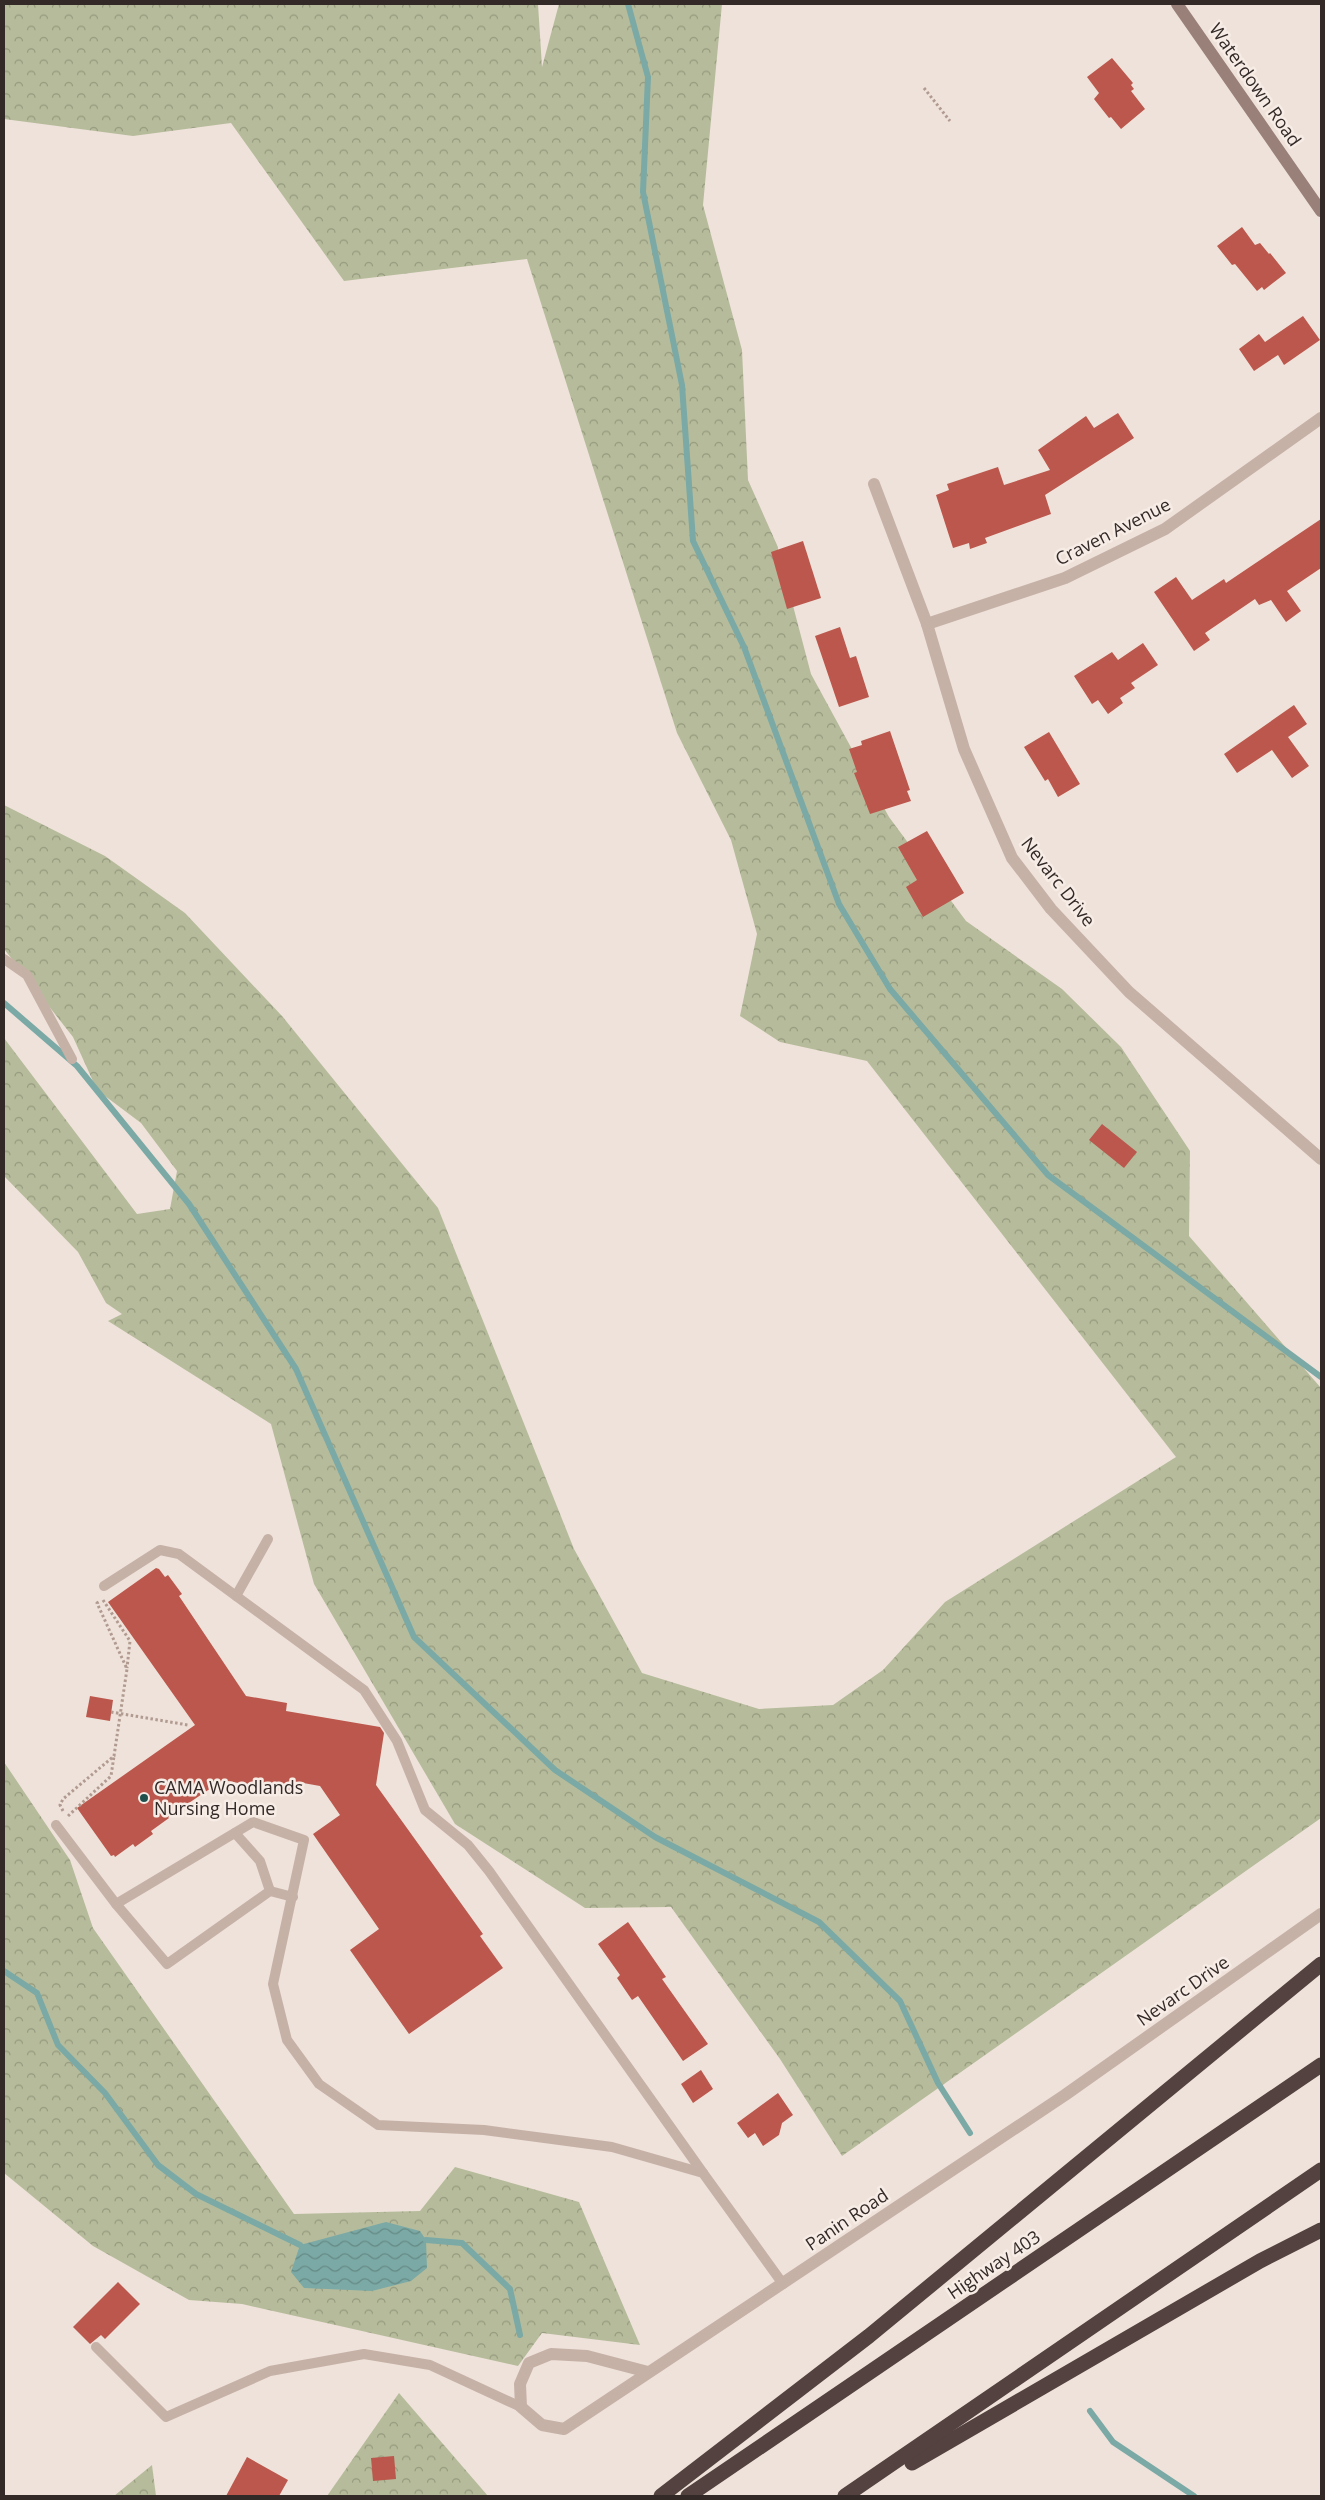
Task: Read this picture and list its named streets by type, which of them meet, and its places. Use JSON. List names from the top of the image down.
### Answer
{
  "streets": {
    "highway": ["Highway 403"],
    "main road": ["Waterdown Road"],
    "street": ["Craven Avenue", "Nevarc Drive", "Panin Road"]
  },
  "crossings": [
    ["Craven Avenue", "Nevarc Drive"],
    ["Nevarc Drive", "Panin Road"]
  ],
  "places": ["CAMA Woodlands Nursing Home"]
}
